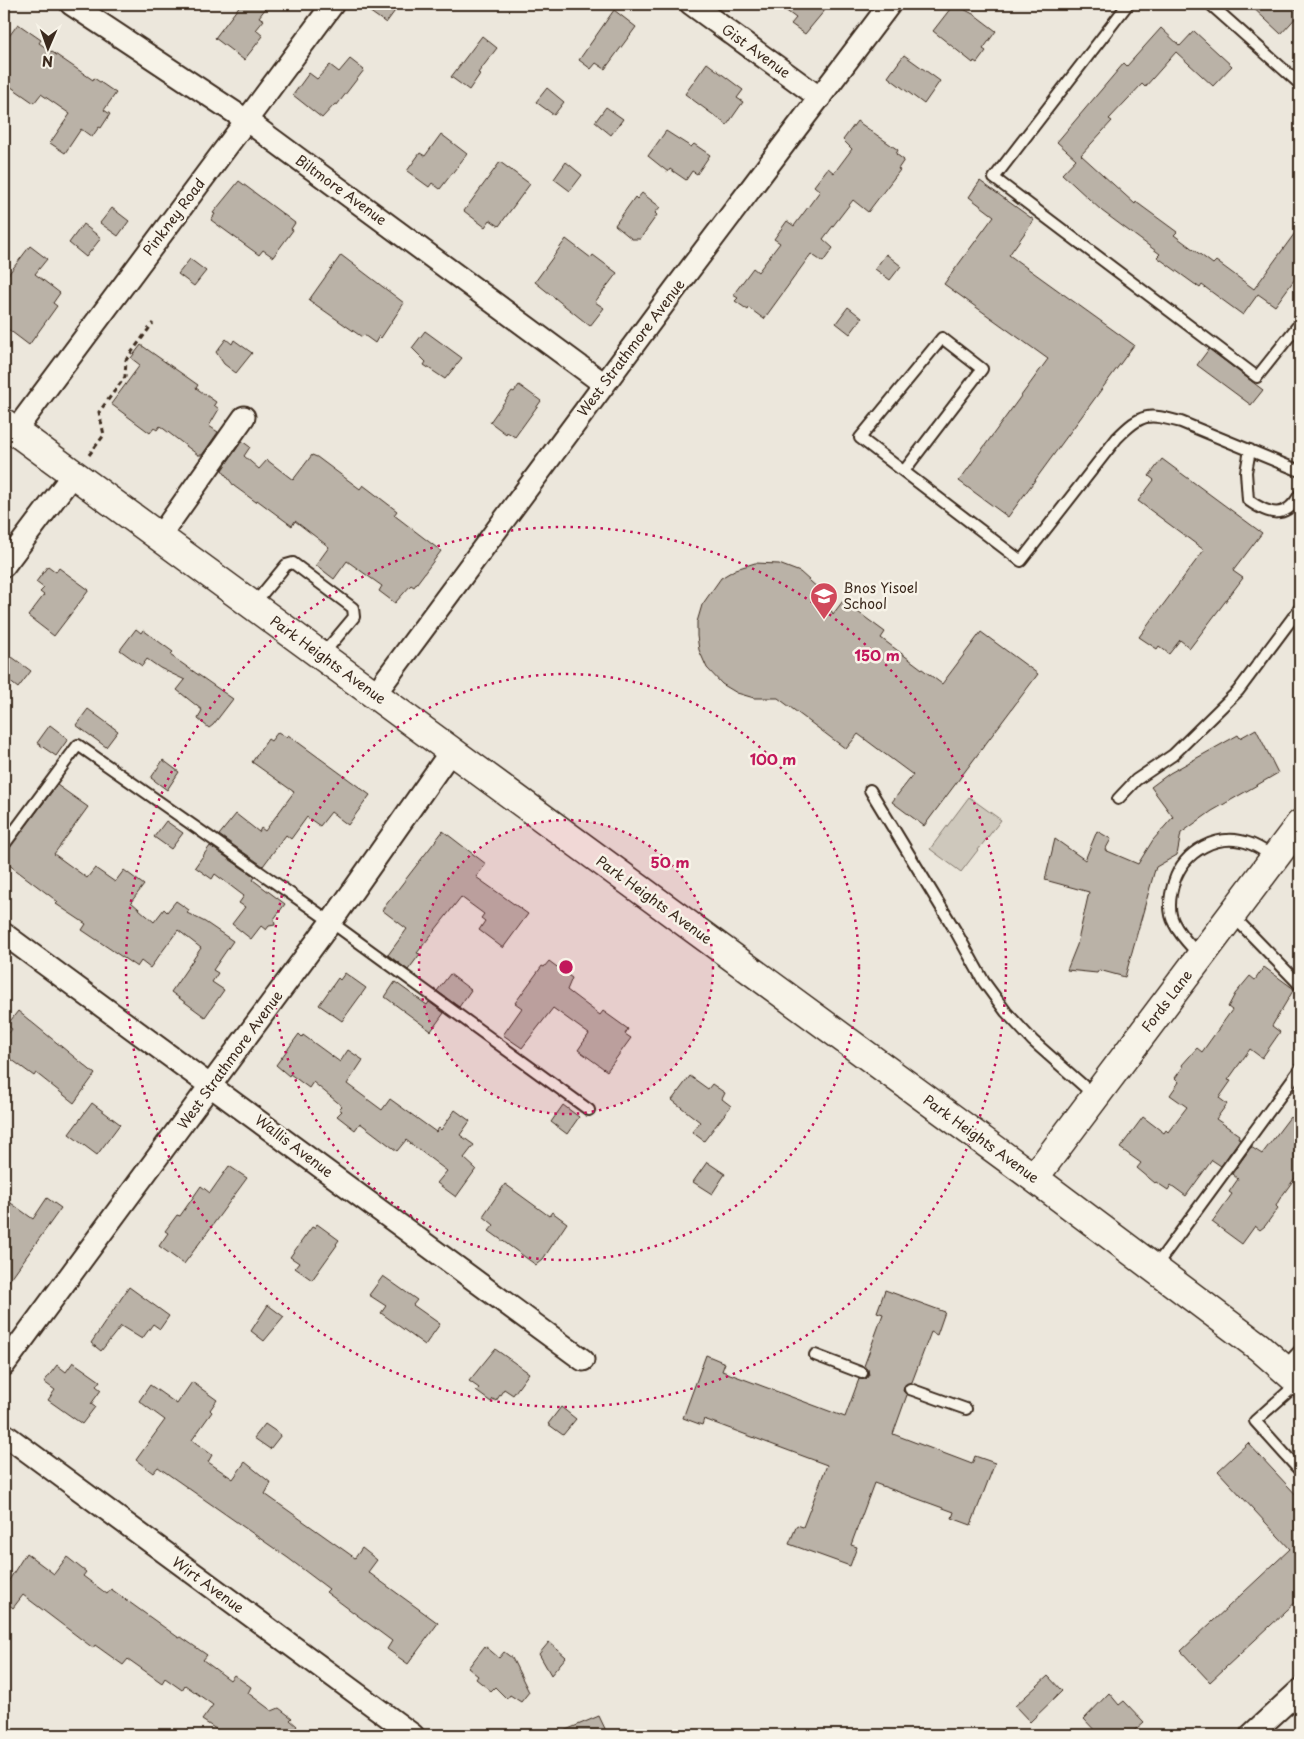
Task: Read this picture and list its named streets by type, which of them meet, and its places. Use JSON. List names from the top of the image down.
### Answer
{
  "streets": {
    "main road": ["Park Heights Avenue", "Fords Lane"],
    "street": [
      "Gist Avenue",
      "Biltmore Avenue",
      "Pinkney Road",
      "West Strathmore Avenue",
      "Wallis Avenue",
      "Wirt Avenue"
    ]
  },
  "crossings": [
    ["Gist Avenue", "West Strathmore Avenue"],
    ["Biltmore Avenue", "Pinkney Road"],
    ["Biltmore Avenue", "West Strathmore Avenue"],
    ["Pinkney Road", "Park Heights Avenue"],
    ["West Strathmore Avenue", "Park Heights Avenue"],
    ["West Strathmore Avenue", "Wallis Avenue"],
    ["Park Heights Avenue", "Fords Lane"]
  ],
  "places": {
    "school or university": ["Bnos Yisoel School"]
  },
  "north": "bottom",
  "rings": ["150 m", "100 m", "50 m"]
}
